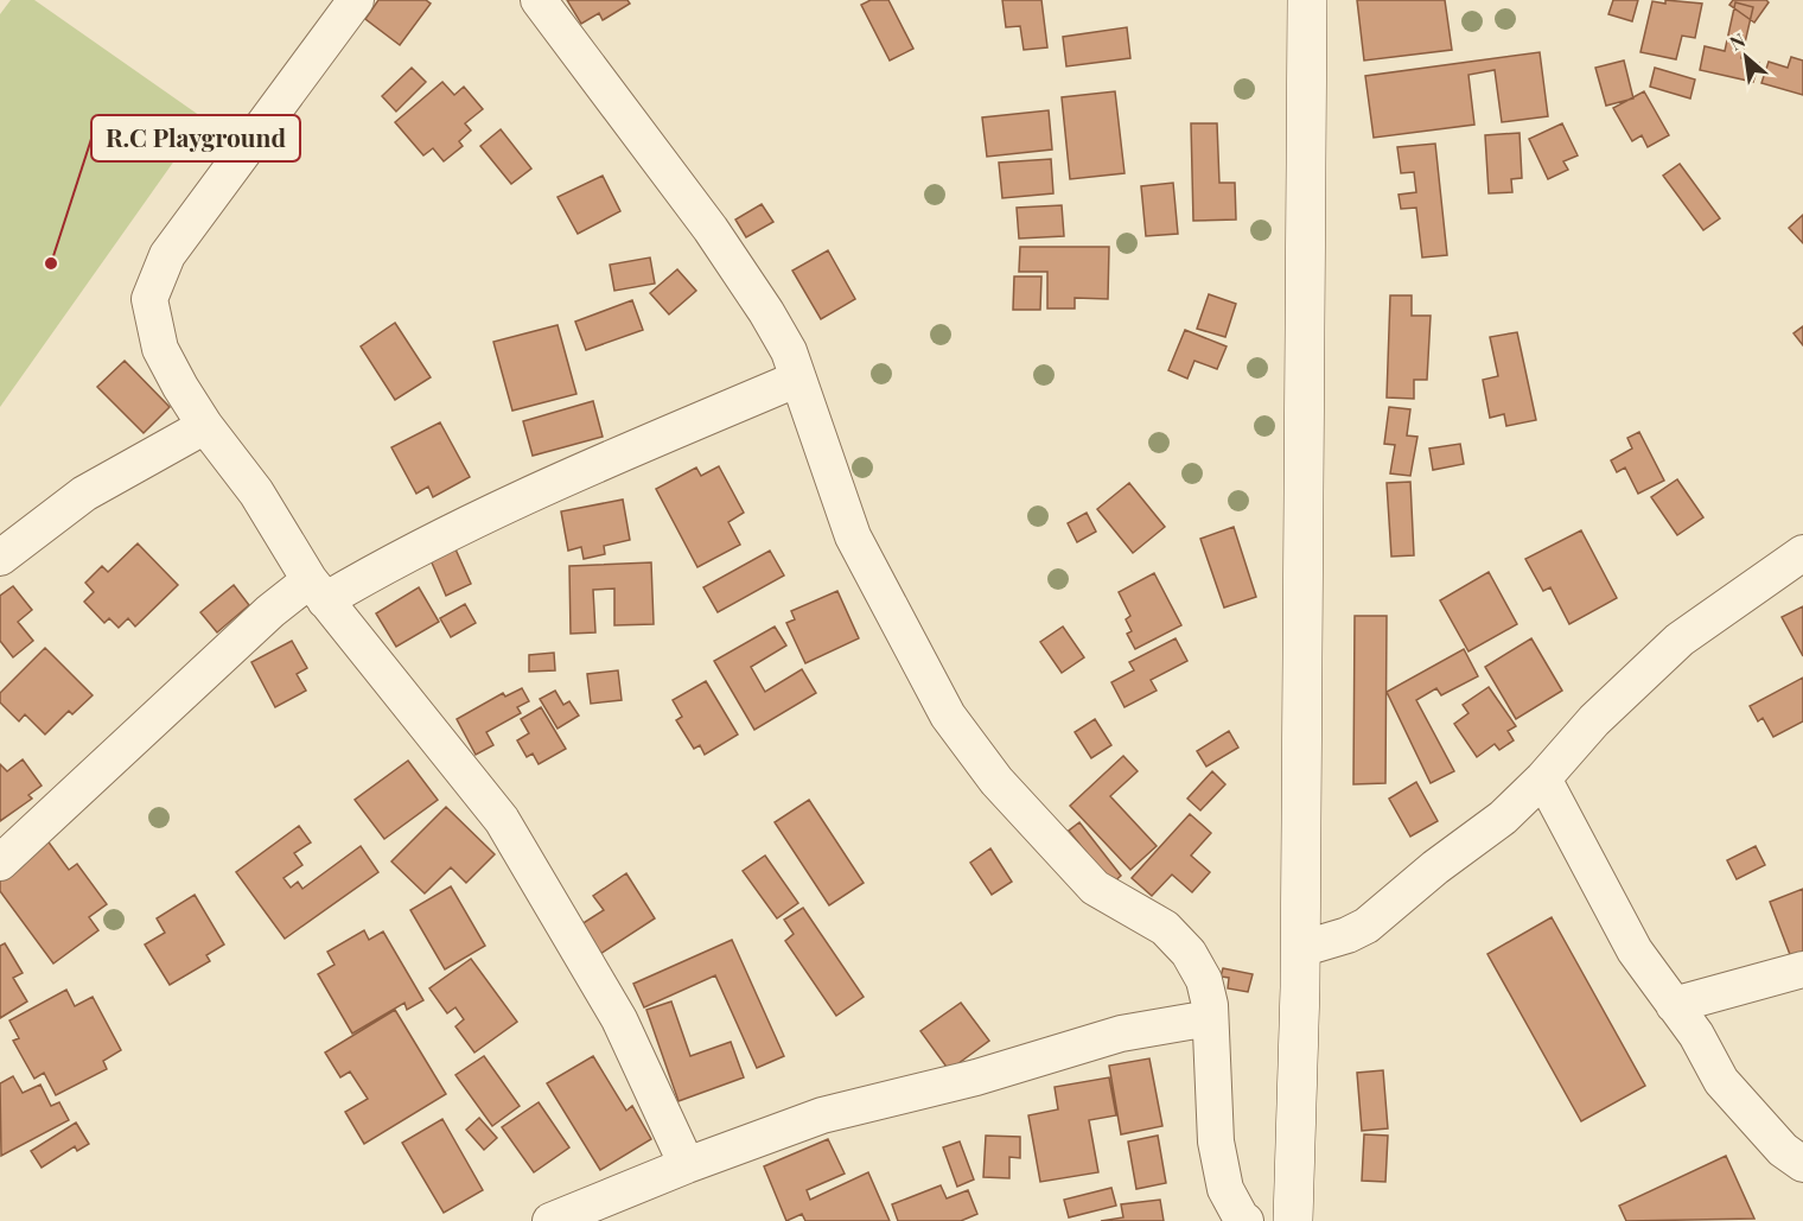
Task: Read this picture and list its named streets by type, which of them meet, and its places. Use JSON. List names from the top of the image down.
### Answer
{
  "places": ["R.C Playground"],
  "north": "top left"
}
